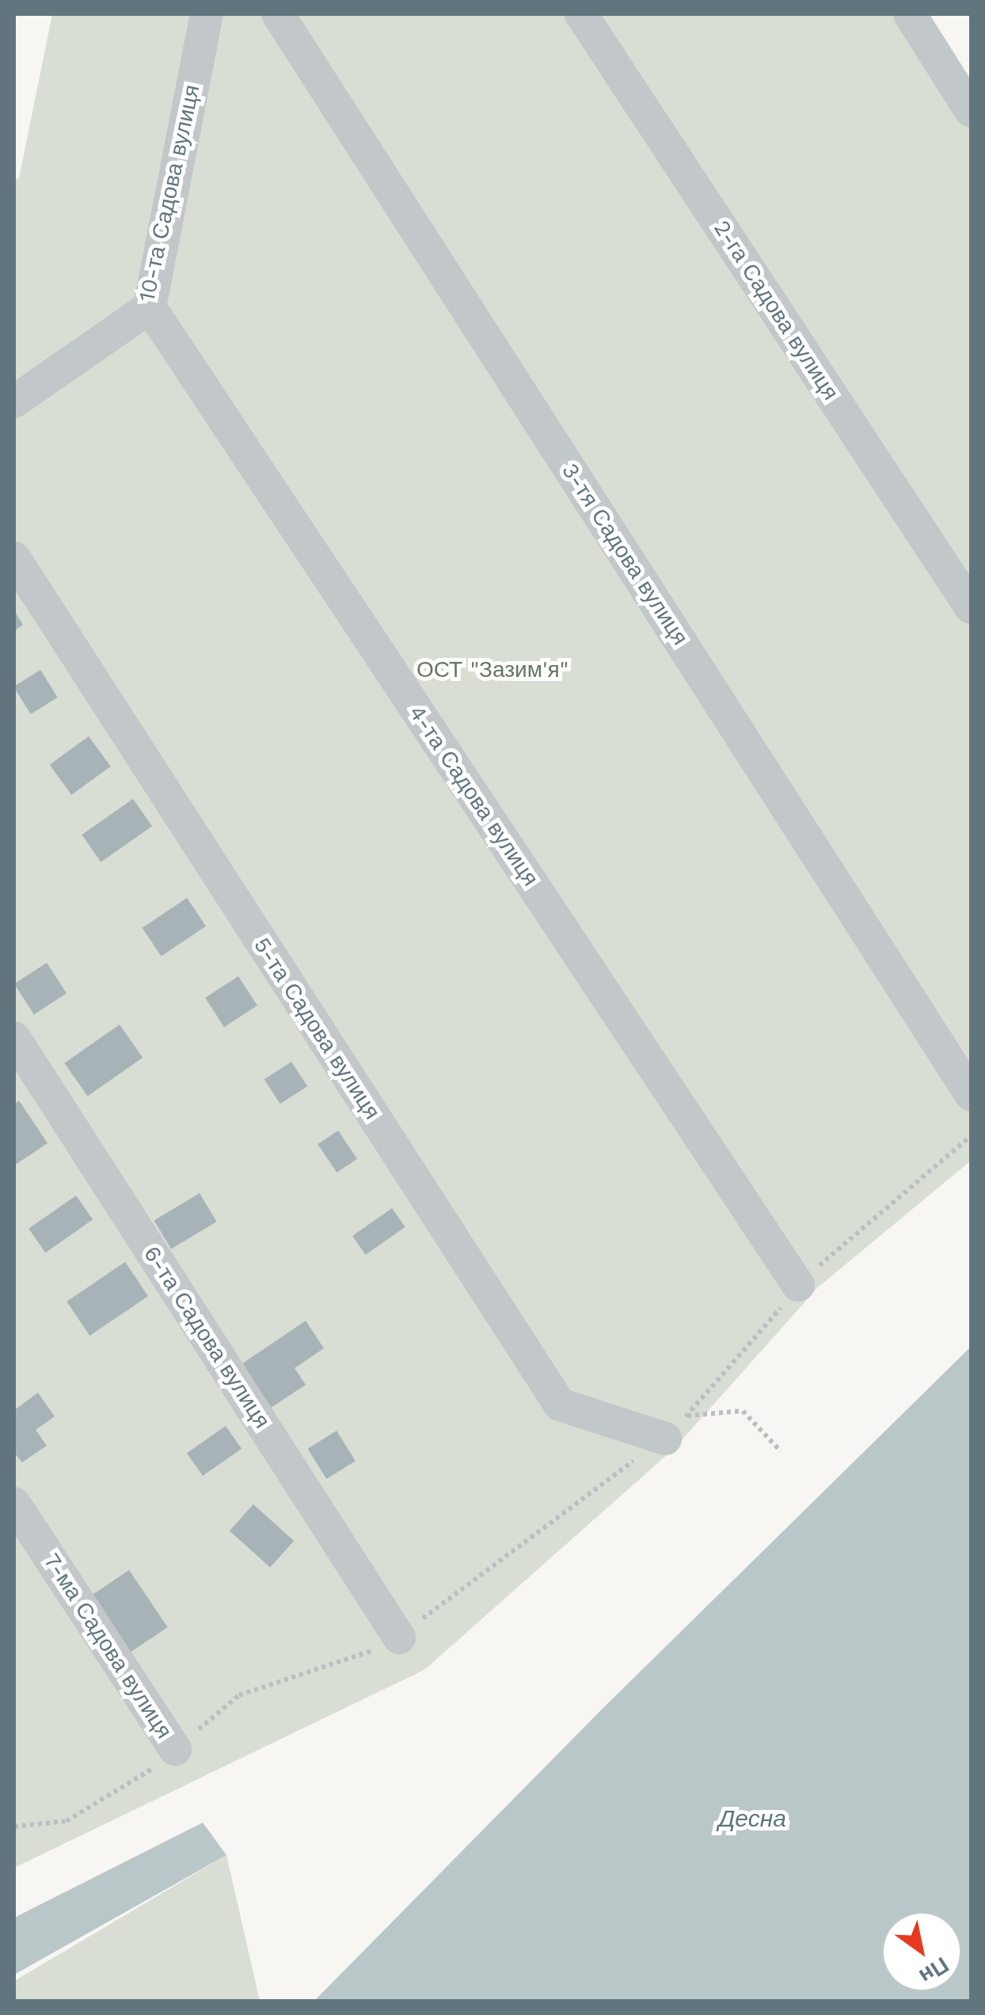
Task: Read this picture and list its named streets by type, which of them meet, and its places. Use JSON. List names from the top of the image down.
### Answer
{
  "streets": {
    "street": [
      "10-та Садова вулиця",
      "2-га Садова вулиця",
      "3-тя Садова вулиця",
      "4-та Садова вулиця",
      "5-та Садова вулиця",
      "6-та Садова вулиця",
      "7-ма Садова вулиця"
    ]
  },
  "crossings": [
    ["10-та Садова вулиця", "4-та Садова вулиця"]
  ],
  "water": ["Десна"],
  "parks": ["ОСТ \"Зазим'я\""],
  "north": "bottom right"
}
